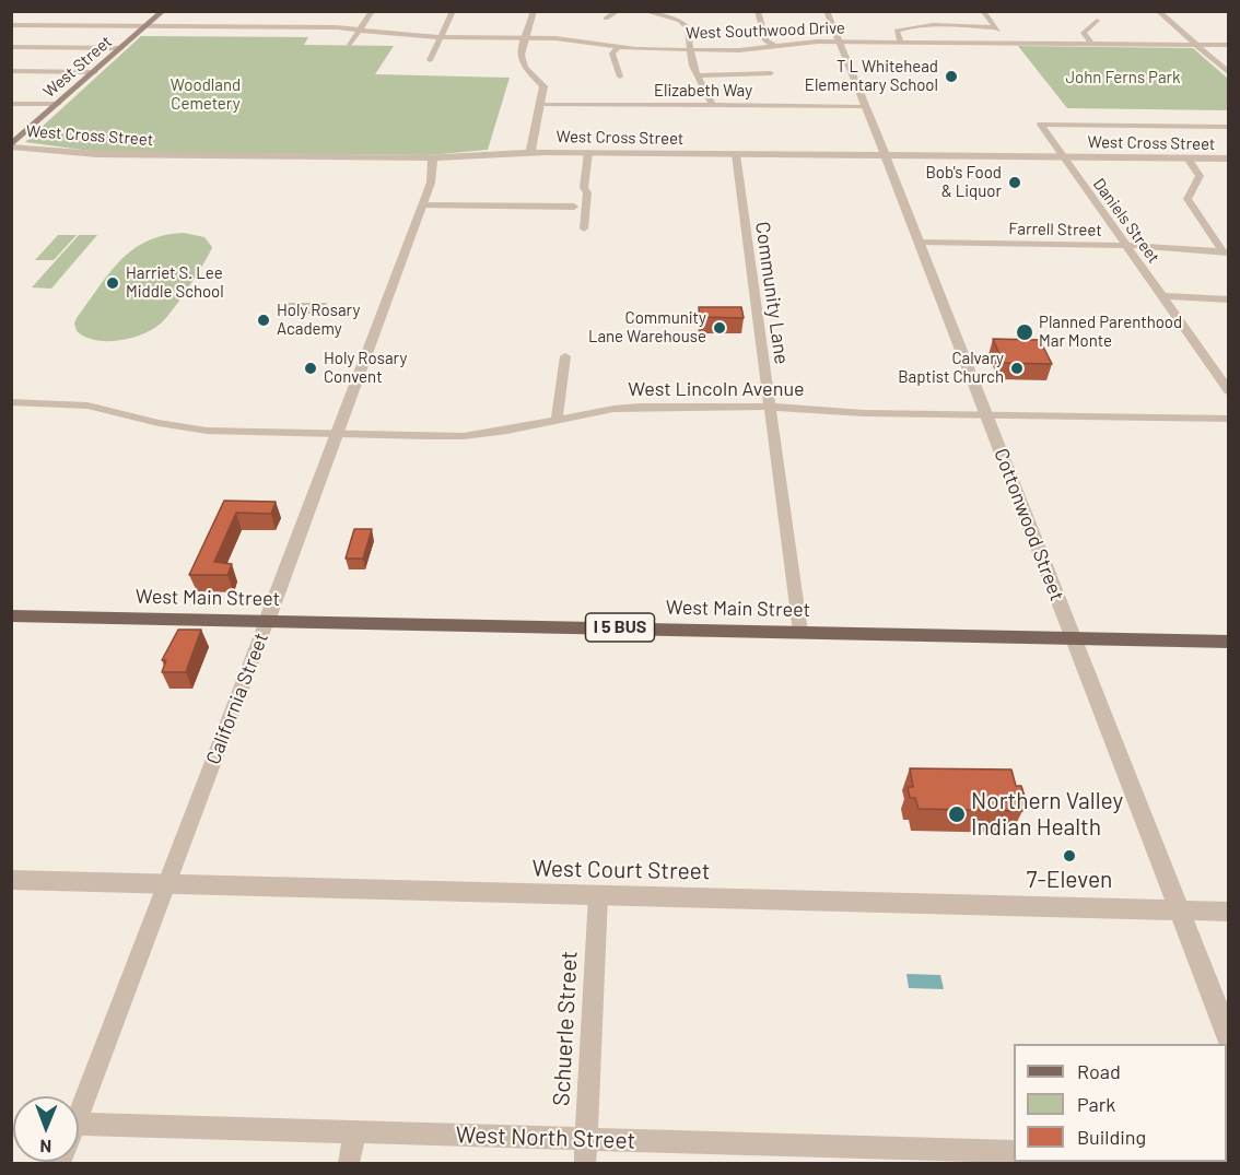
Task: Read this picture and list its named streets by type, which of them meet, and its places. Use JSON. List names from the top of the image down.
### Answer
{
  "streets": {
    "main road": ["West Street", "West Main Street", "I 5 BUS"],
    "street": [
      "West Southwood Drive",
      "Elizabeth Way",
      "West Cross Street",
      "Daniels Street",
      "Farrell Street",
      "Community Lane",
      "West Lincoln Avenue",
      "Cottonwood Street",
      "California Street",
      "West Court Street",
      "Schuerle Street",
      "West North Street"
    ]
  },
  "crossings": [
    ["West Southwood Drive", "West Street"],
    ["West Southwood Drive", "Cottonwood Street"],
    ["West Street", "West Cross Street"],
    ["Elizabeth Way", "Cottonwood Street"],
    ["West Cross Street", "Daniels Street"],
    ["West Cross Street", "Community Lane"],
    ["West Cross Street", "Cottonwood Street"],
    ["West Cross Street", "California Street"],
    ["Daniels Street", "Farrell Street"],
    ["Farrell Street", "Cottonwood Street"],
    ["Community Lane", "West Lincoln Avenue"],
    ["Community Lane", "West Main Street"],
    ["West Lincoln Avenue", "Cottonwood Street"],
    ["West Lincoln Avenue", "California Street"],
    ["Cottonwood Street", "West Main Street"],
    ["Cottonwood Street", "West Court Street"],
    ["West Main Street", "California Street"],
    ["California Street", "West Court Street"],
    ["West Court Street", "Schuerle Street"],
    ["Schuerle Street", "West North Street"]
  ],
  "parks": ["John Ferns Park", "Woodland Cemetery"],
  "places": [
    "T L Whitehead Elementary School",
    "Bob's Food & Liquor",
    "Harriet S. Lee Middle School",
    "Holy Rosary Academy",
    "Community Lane Warehouse",
    "Planned Parenthood Mar Monte",
    "Holy Rosary Convent",
    "Calvary Baptist Church",
    "Northern Valley Indian Health",
    "7-Eleven"
  ],
  "legend": ["Road", "Park", "Building"],
  "north": "bottom"
}
